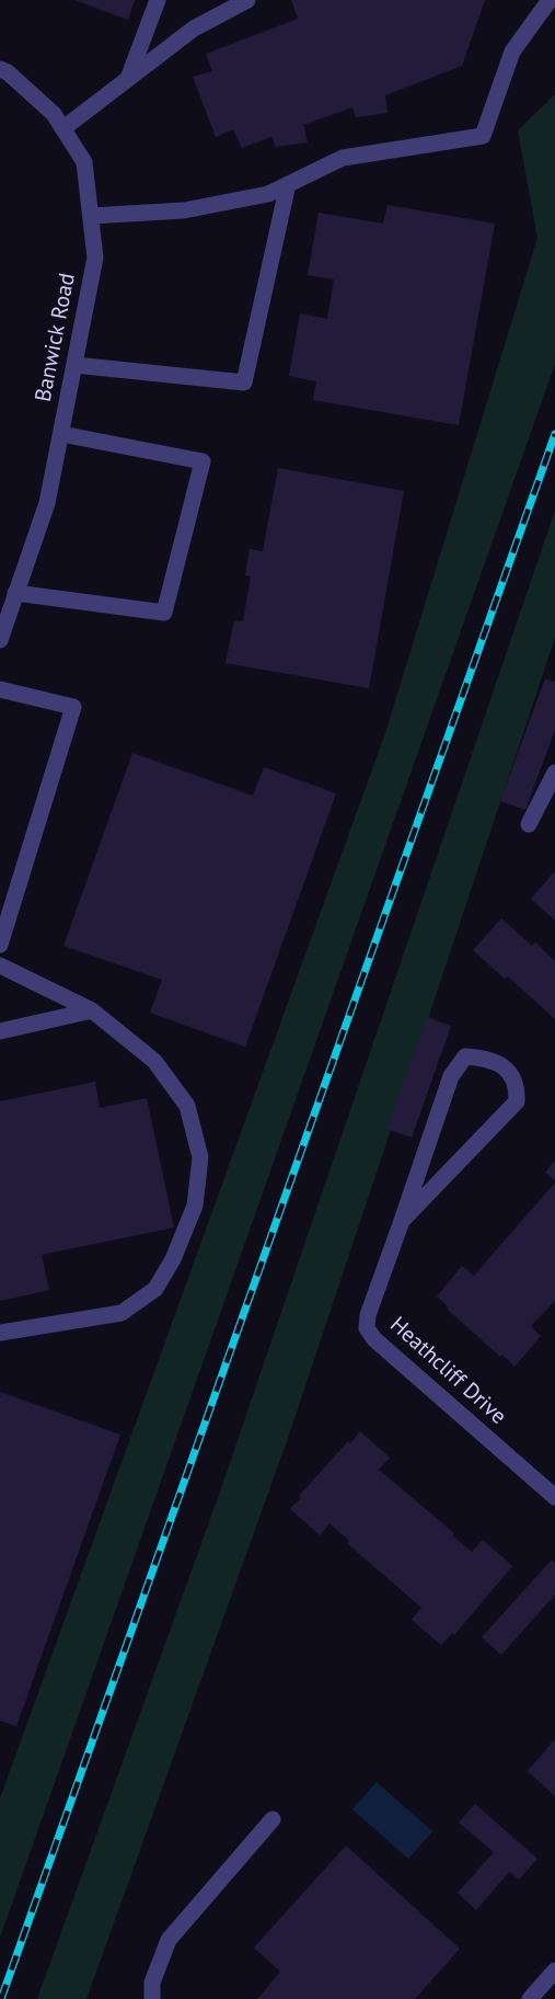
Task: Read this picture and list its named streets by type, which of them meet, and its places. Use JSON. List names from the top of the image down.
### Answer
{
  "streets": {
    "street": ["Banwick Road", "Heathcliff Drive"]
  }
}
